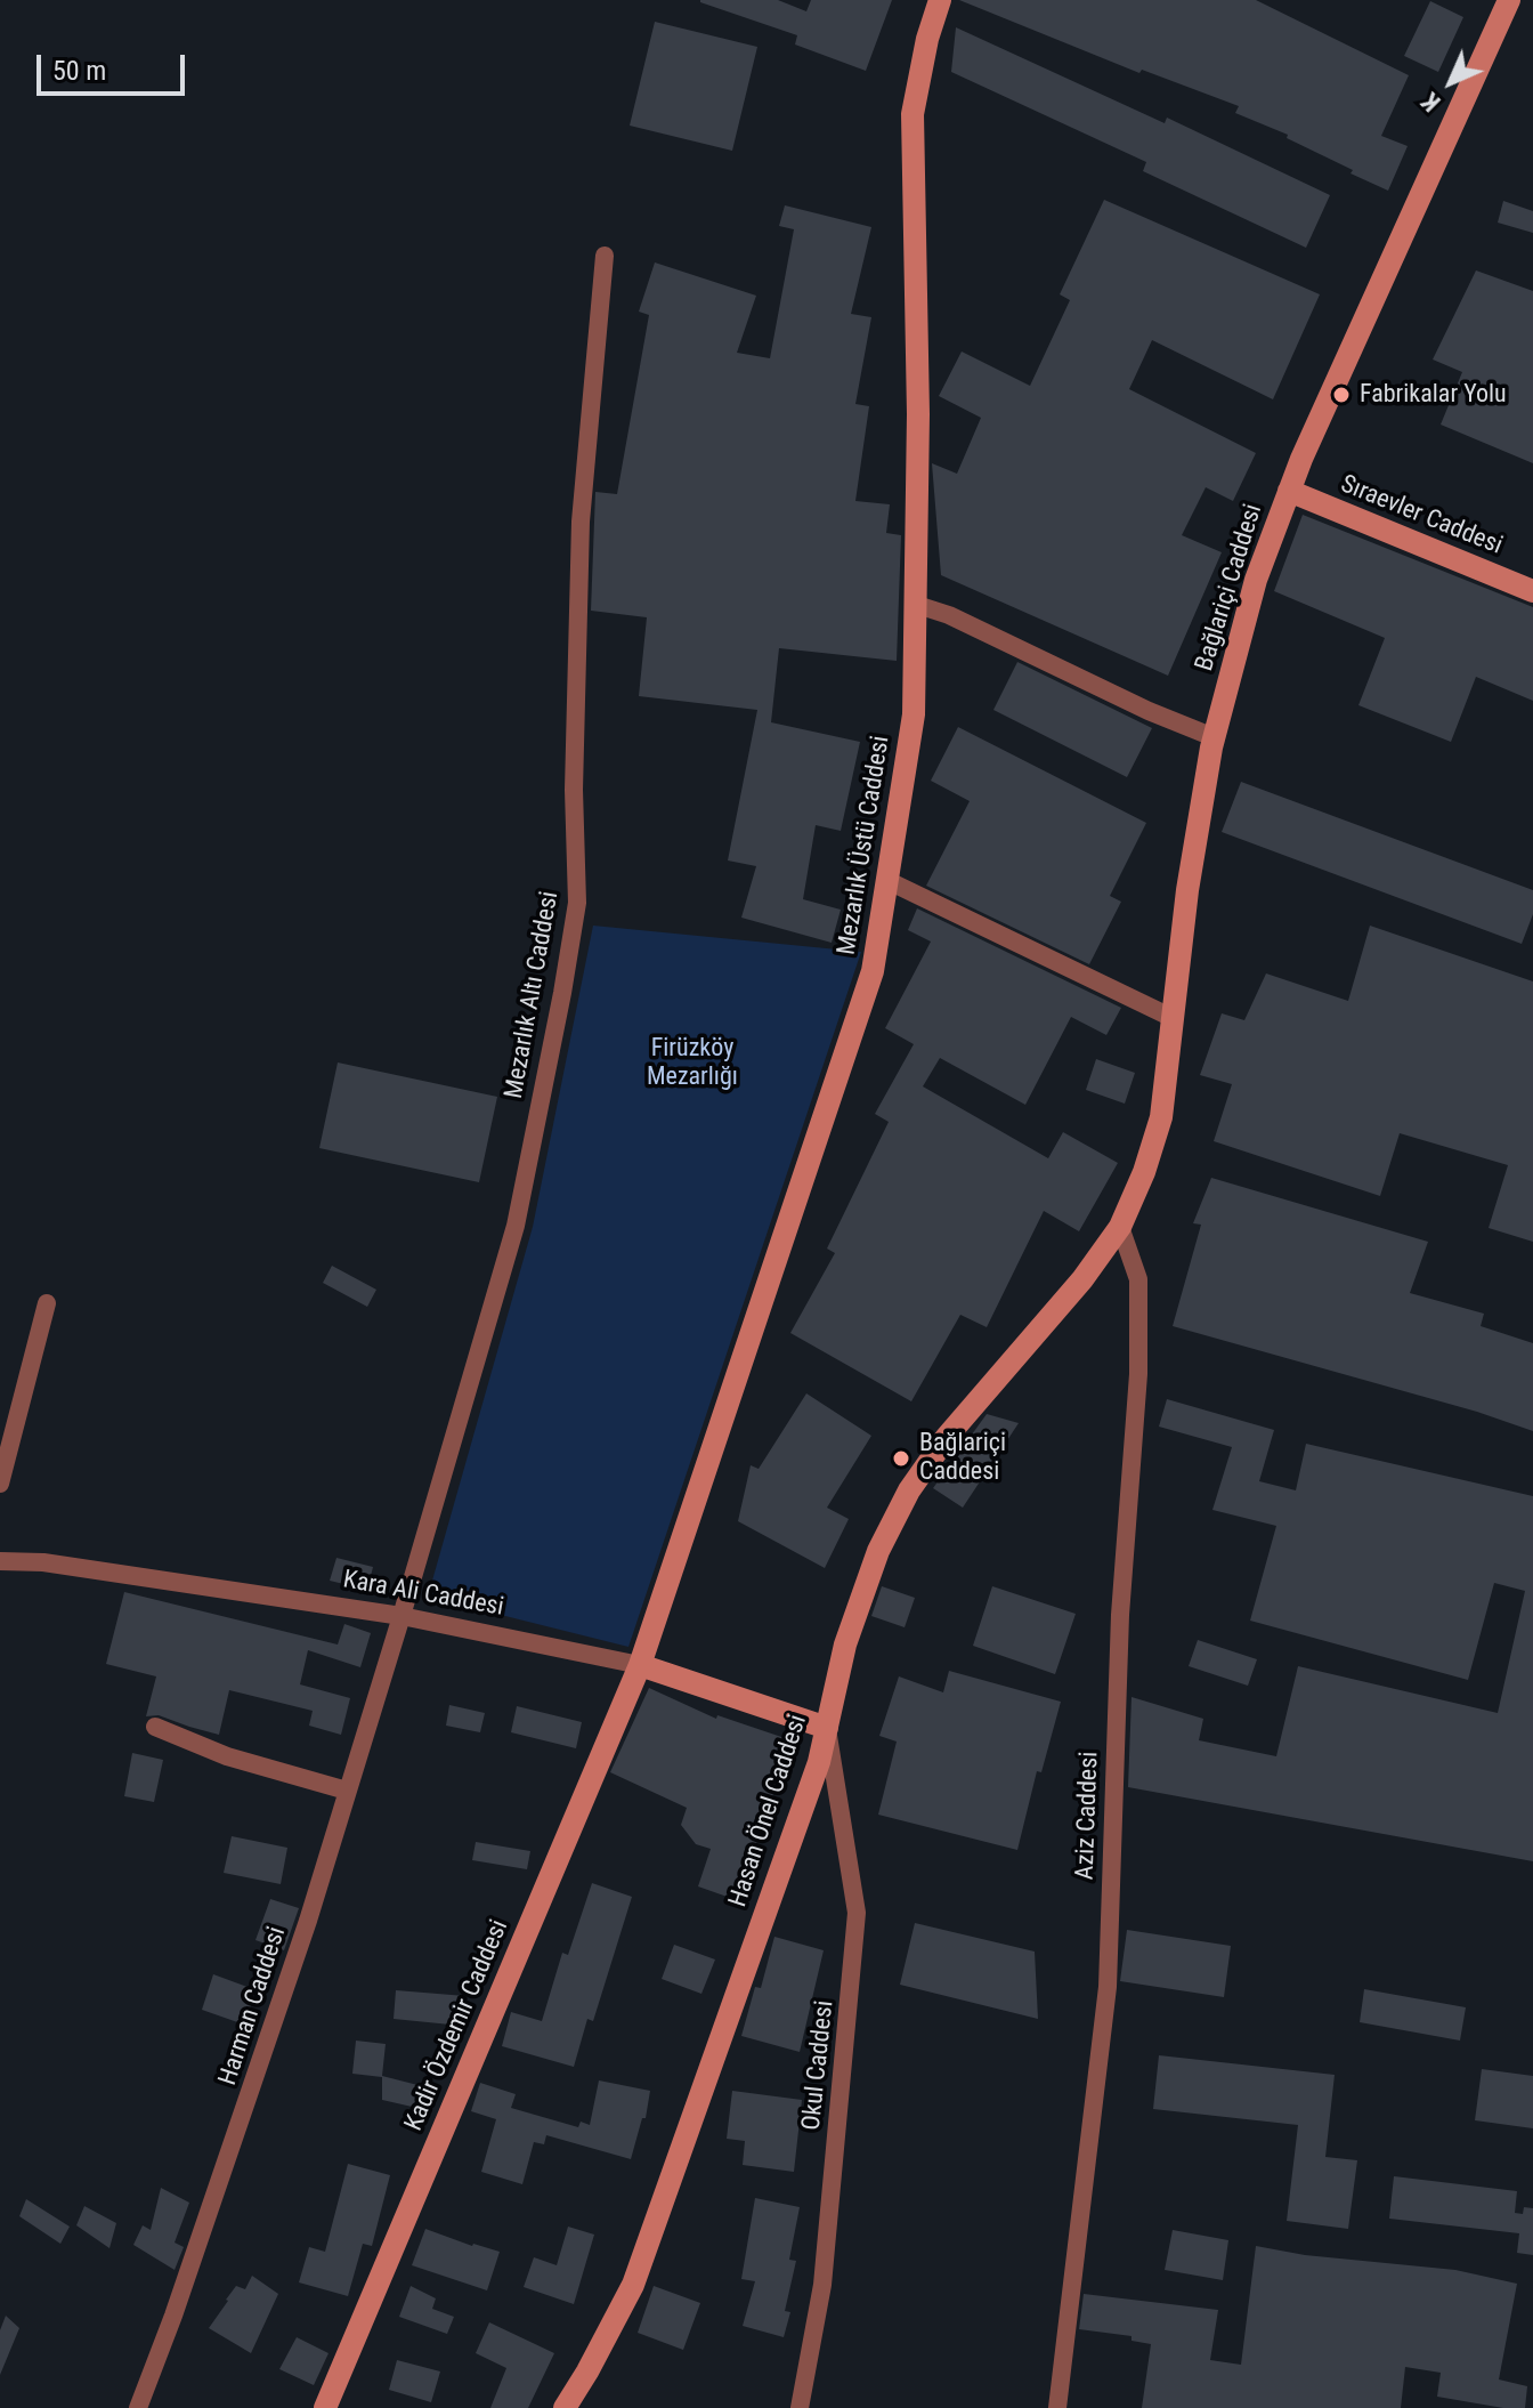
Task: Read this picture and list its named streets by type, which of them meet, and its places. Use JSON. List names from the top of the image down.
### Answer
{
  "streets": {
    "street": [
      "Sıraevler Caddesi",
      "Bağlariçi Caddesi",
      "Mezarlık Üstü Caddesi",
      "Mezarlık Altı Caddesi",
      "Kara Ali Caddesi",
      "Hasan Önel Caddesi",
      "Aziz Caddesi",
      "Harman Caddesi",
      "Kadir Özdemir Caddesi",
      "Okul Caddesi"
    ]
  },
  "crossings": [
    ["Sıraevler Caddesi", "Bağlariçi Caddesi"],
    ["Bağlariçi Caddesi", "Hasan Önel Caddesi"],
    ["Bağlariçi Caddesi", "Aziz Caddesi"],
    ["Mezarlık Üstü Caddesi", "Kara Ali Caddesi"],
    ["Mezarlık Üstü Caddesi", "Kadir Özdemir Caddesi"],
    ["Mezarlık Altı Caddesi", "Kara Ali Caddesi"],
    ["Mezarlık Altı Caddesi", "Harman Caddesi"],
    ["Kara Ali Caddesi", "Hasan Önel Caddesi"],
    ["Kara Ali Caddesi", "Harman Caddesi"],
    ["Kara Ali Caddesi", "Kadir Özdemir Caddesi"],
    ["Kara Ali Caddesi", "Okul Caddesi"],
    ["Hasan Önel Caddesi", "Aziz Caddesi"],
    ["Hasan Önel Caddesi", "Okul Caddesi"]
  ],
  "parks": ["Firüzköy Mezarlığı"],
  "places": ["Fabrikalar Yolu", "Bağlariçi Caddesi"],
  "scale_bar": "50 m",
  "north": "bottom left"
}
